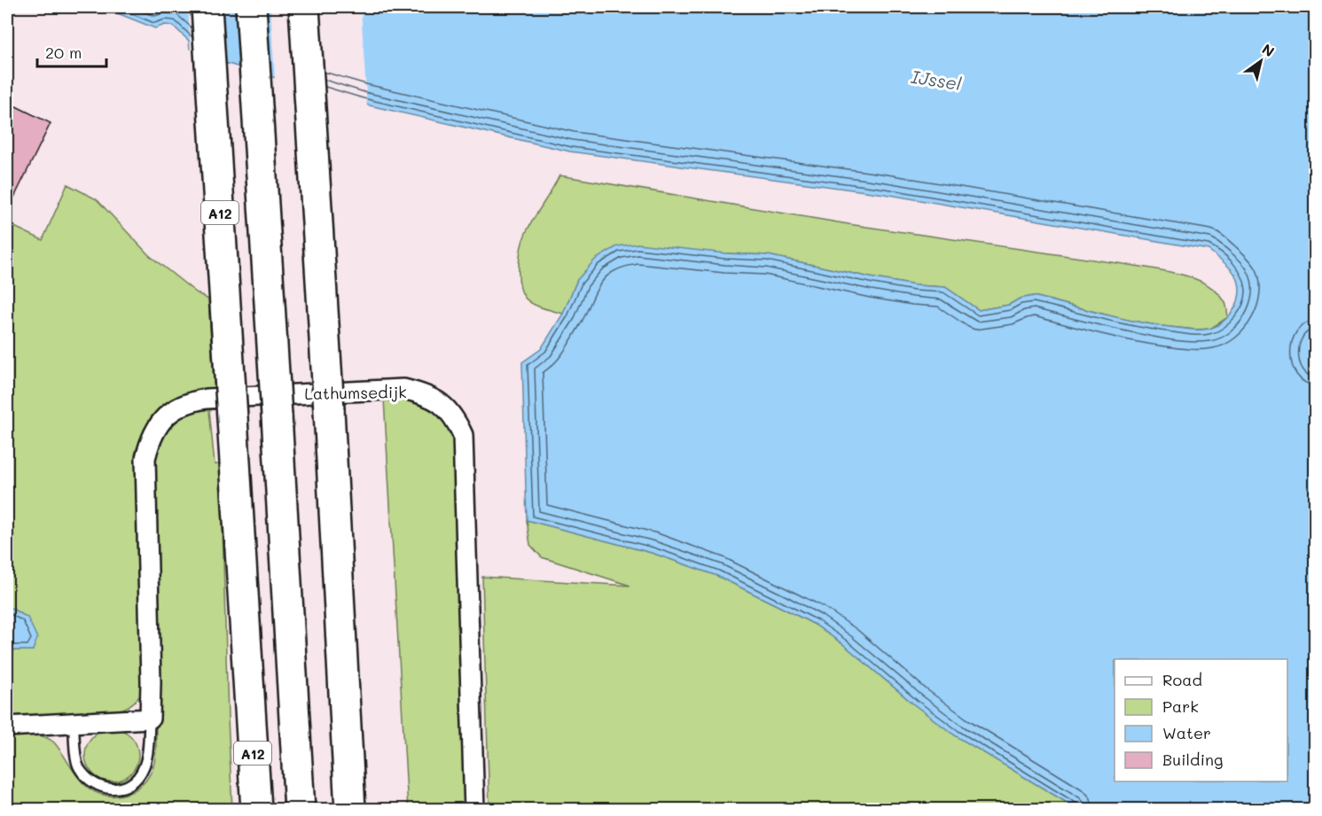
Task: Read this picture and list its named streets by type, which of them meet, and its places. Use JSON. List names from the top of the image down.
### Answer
{
  "streets": {
    "highway": ["A12"],
    "street": ["Lathumsedijk"]
  },
  "water": ["IJssel"],
  "legend": [
    "Road",
    "Park",
    "Water",
    "Building"
  ],
  "scale_bar": "20 m",
  "north": "top right"
}
